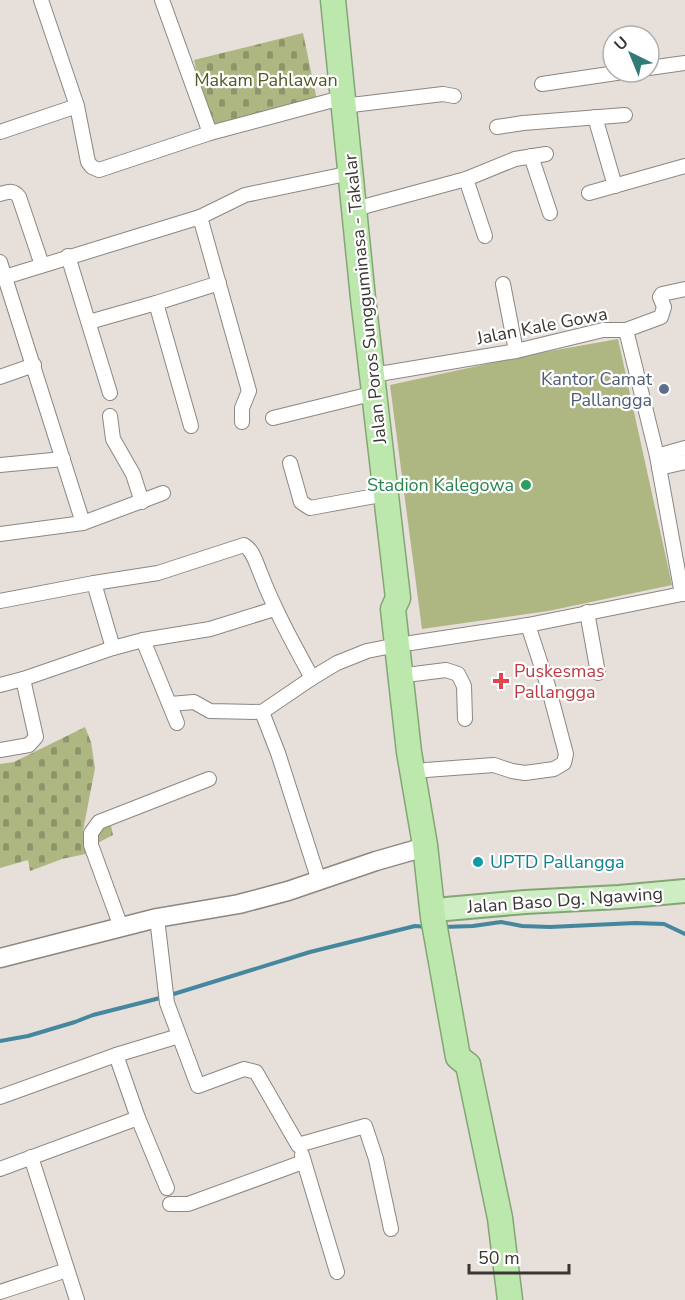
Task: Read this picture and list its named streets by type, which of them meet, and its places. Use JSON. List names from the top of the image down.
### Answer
{
  "streets": {
    "highway": ["Jalan Poros Sungguminasa - Takalar"],
    "main road": ["Jalan Baso Dg. Ngawing"],
    "street": ["Jalan Kale Gowa"]
  },
  "crossings": [
    ["Jalan Poros Sungguminasa - Takalar", "Jalan Kale Gowa"],
    ["Jalan Poros Sungguminasa - Takalar", "Jalan Baso Dg. Ngawing"]
  ],
  "parks": ["Makam Pahlawan"],
  "places": {
    "other": ["Kantor Camat Pallangga", "Stadion Kalegowa", "UPTD Pallangga"],
    "health": ["Puskesmas Pallangga"]
  },
  "scale_bar": "50 m",
  "north": "top left"
}
